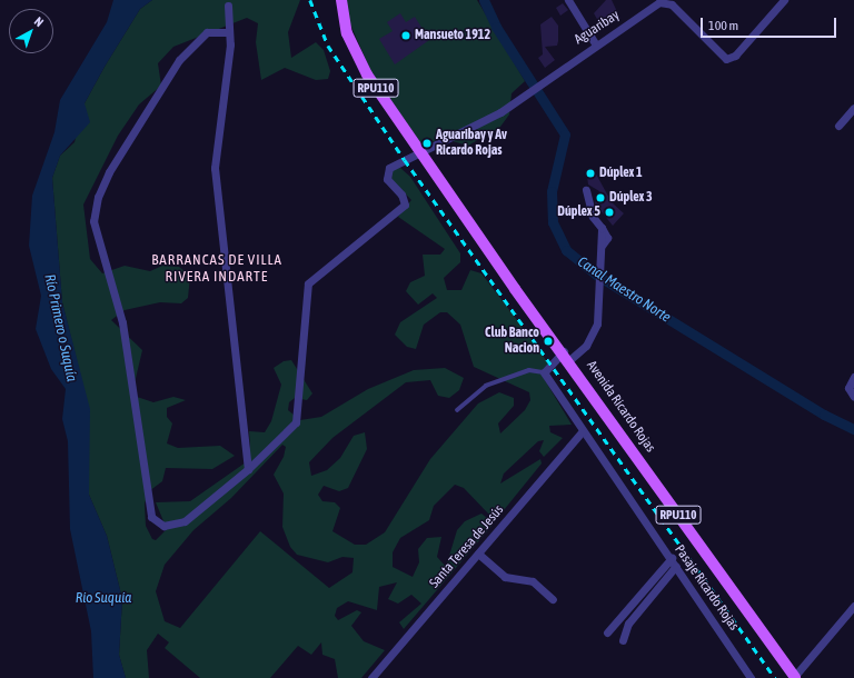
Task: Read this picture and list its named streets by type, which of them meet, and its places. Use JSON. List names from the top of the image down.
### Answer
{
  "streets": {
    "main road": ["RPU110", "Avenida Ricardo Rojas"],
    "street": ["Aguaribay", "Santa Teresa de Jesús", "Pasaje Ricardo Rojas"]
  },
  "crossings": [
    ["Aguaribay", "RPU110"],
    ["Aguaribay", "Avenida Ricardo Rojas"],
    ["RPU110", "Avenida Ricardo Rojas"],
    ["Santa Teresa de Jesús", "Pasaje Ricardo Rojas"]
  ],
  "districts": ["BARRANCAS DE VILLA RIVERA INDARTE"],
  "water": ["Canal Maestro Norte", "Río Primero o Suquía", "Río Suquía"],
  "places": [
    "Mansueto 1912",
    "Aguaribay y Av Ricardo Rojas",
    "Dúplex 1",
    "Dúplex 3",
    "Dúplex 5",
    "Club Banco Nacion"
  ],
  "scale_bar": "100 m",
  "north": "top right"
}
